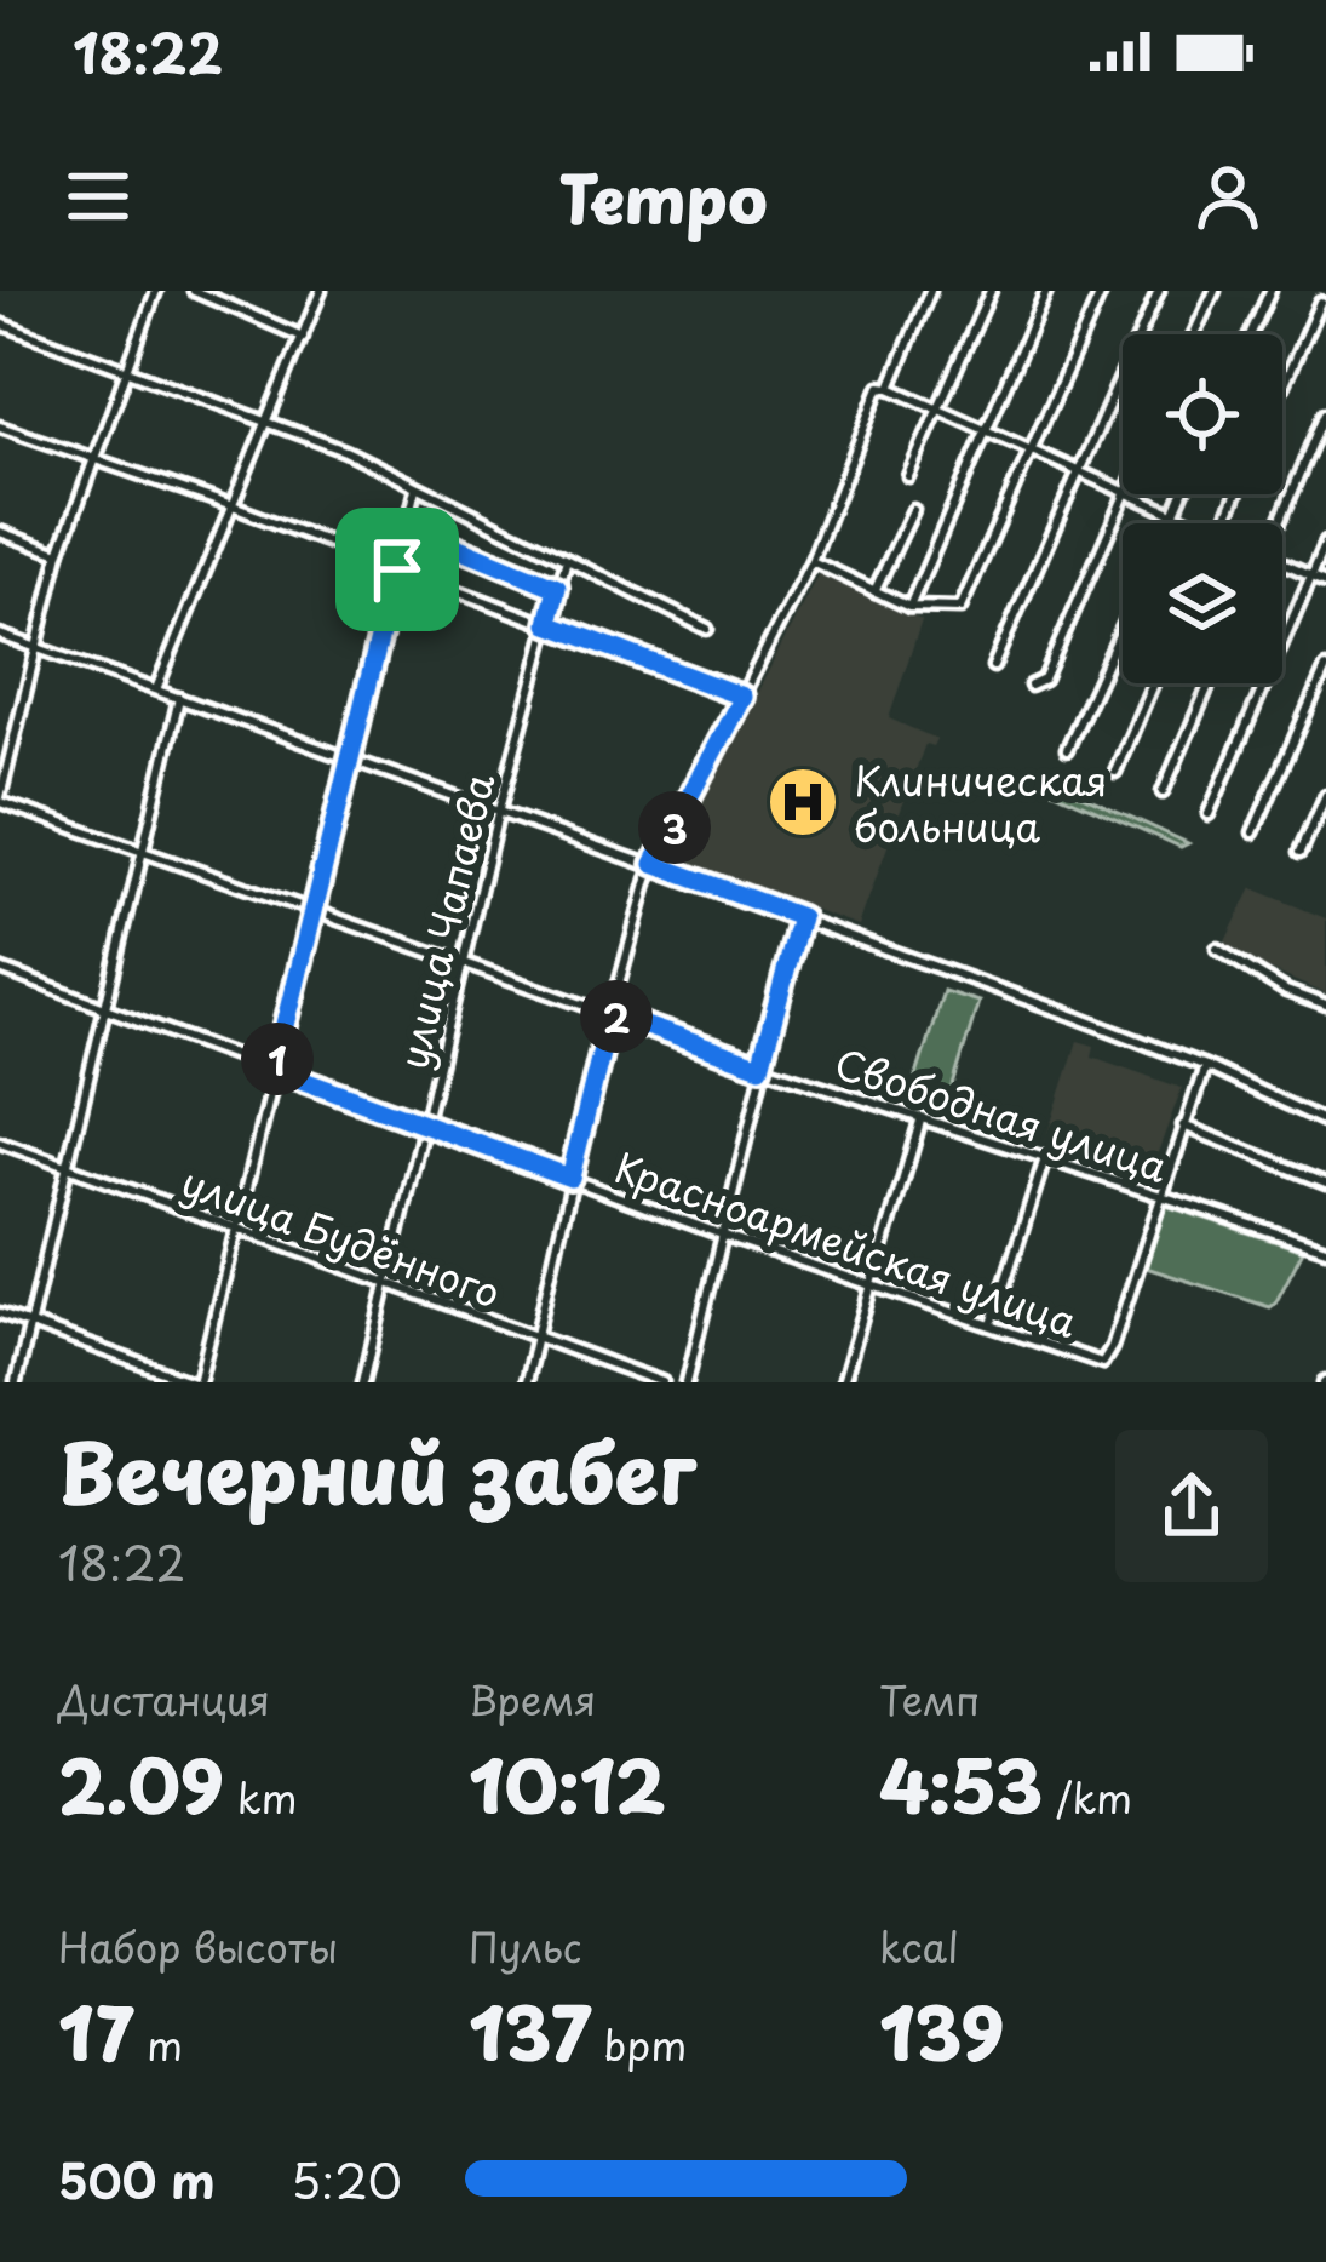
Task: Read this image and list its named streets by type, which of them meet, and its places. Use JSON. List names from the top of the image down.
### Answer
{
  "streets": {
    "street": [
      "улица Чапаева",
      "Свободная улица",
      "улица Будённого",
      "Красноармейская улица"
    ]
  },
  "crossings": [
    ["улица Чапаева", "Свободная улица"],
    ["улица Чапаева", "улица Будённого"],
    ["улица Чапаева", "Красноармейская улица"],
    ["Свободная улица", "Красноармейская улица"]
  ],
  "places": {
    "hospital": ["Клиническая больница"]
  },
  "page": {
    "status": "18:22",
    "header": "Tempo",
    "pins": ["3", "2", "1"],
    "heading": ["Вечерний забег", "18:22"],
    "stats": [
      ["Дистанция", "2.09 km"],
      ["Время", "10:12"],
      ["Темп", "4:53 /km"],
      ["Набор высоты", "17 m"],
      ["Пульс", "137 bpm"],
      ["kcal", "139"]
    ],
    "list": [
      {
        "name": "500 m",
        "note": "5:20"
      }
    ]
  }
}
